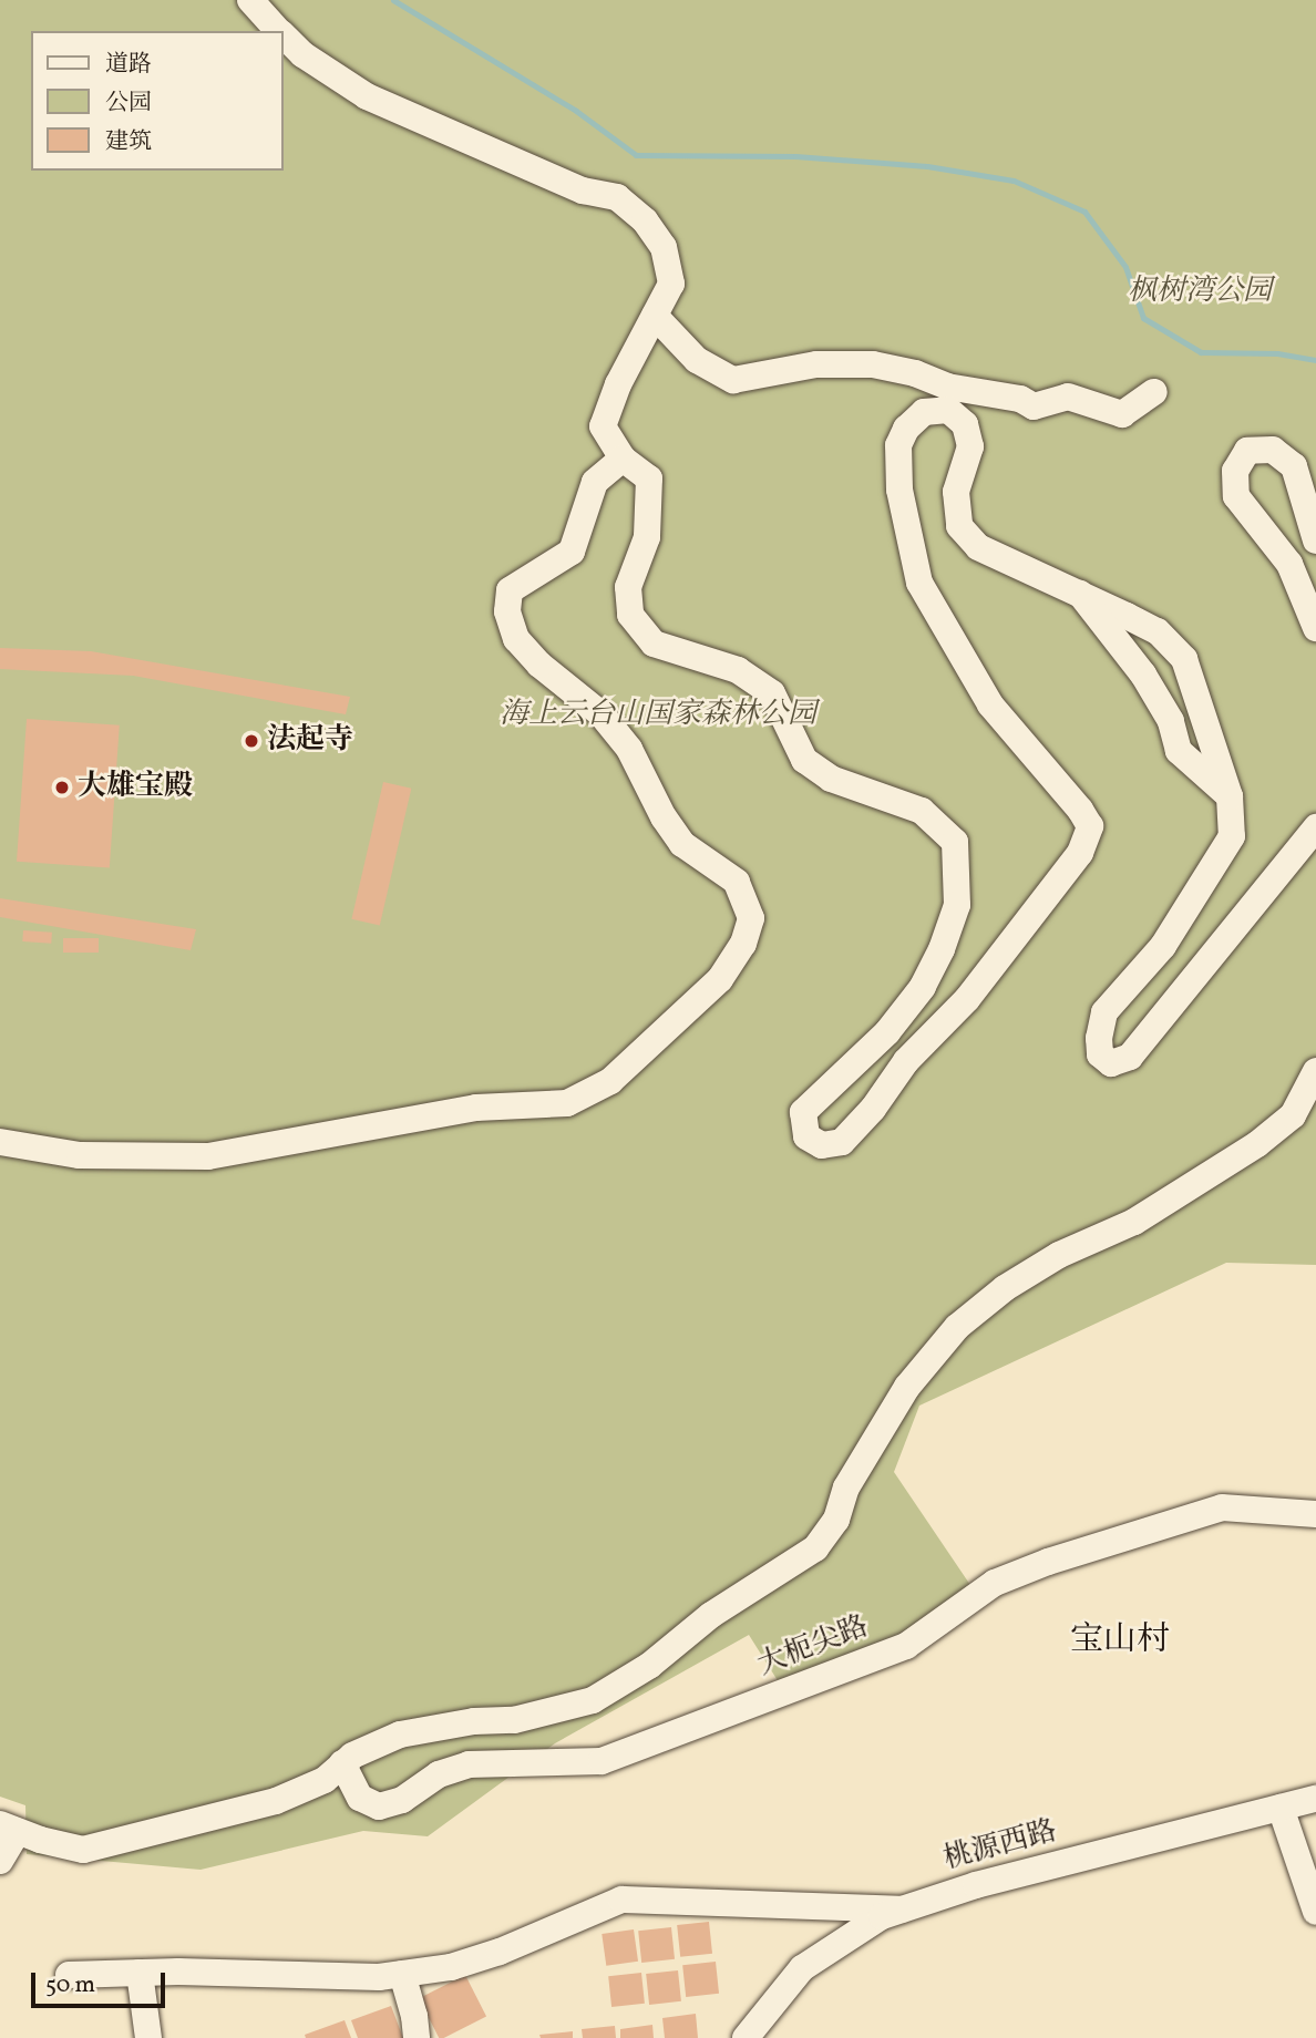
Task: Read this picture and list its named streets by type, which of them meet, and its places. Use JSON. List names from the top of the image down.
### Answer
{
  "streets": {
    "street": ["大枙尖路", "桃源西路"]
  },
  "districts": ["宝山村"],
  "parks": ["枫树湾公园", "海上云台山国家森林公园"],
  "places": ["法起寺", "大雄宝殿"],
  "legend": ["道路", "公园", "建筑"],
  "scale_bar": "50 m"
}
